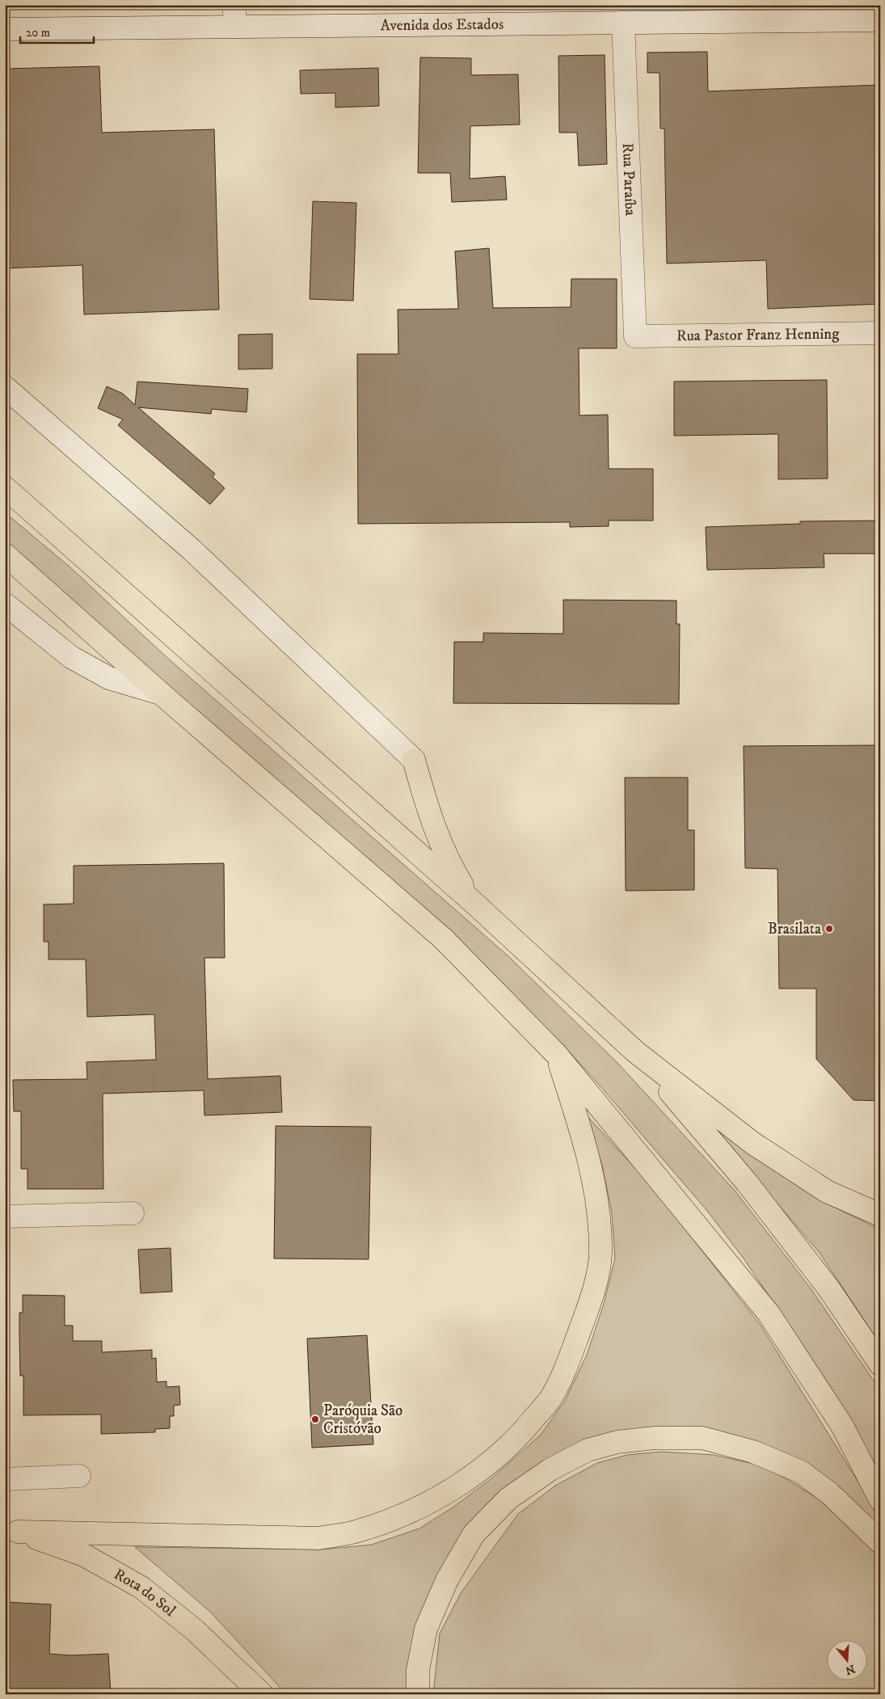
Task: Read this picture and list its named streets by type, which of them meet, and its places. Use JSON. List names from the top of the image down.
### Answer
{
  "streets": {
    "highway": ["Rota do Sol"],
    "street": ["Avenida dos Estados", "Rua Paraíba", "Rua Pastor Franz Henning"]
  },
  "crossings": [
    ["Avenida dos Estados", "Rua Paraíba"],
    ["Rua Paraíba", "Rua Pastor Franz Henning"]
  ],
  "places": ["Brasilata", "Paróquia São Cristóvão"],
  "scale_bar": "20 m",
  "north": "bottom"
}
